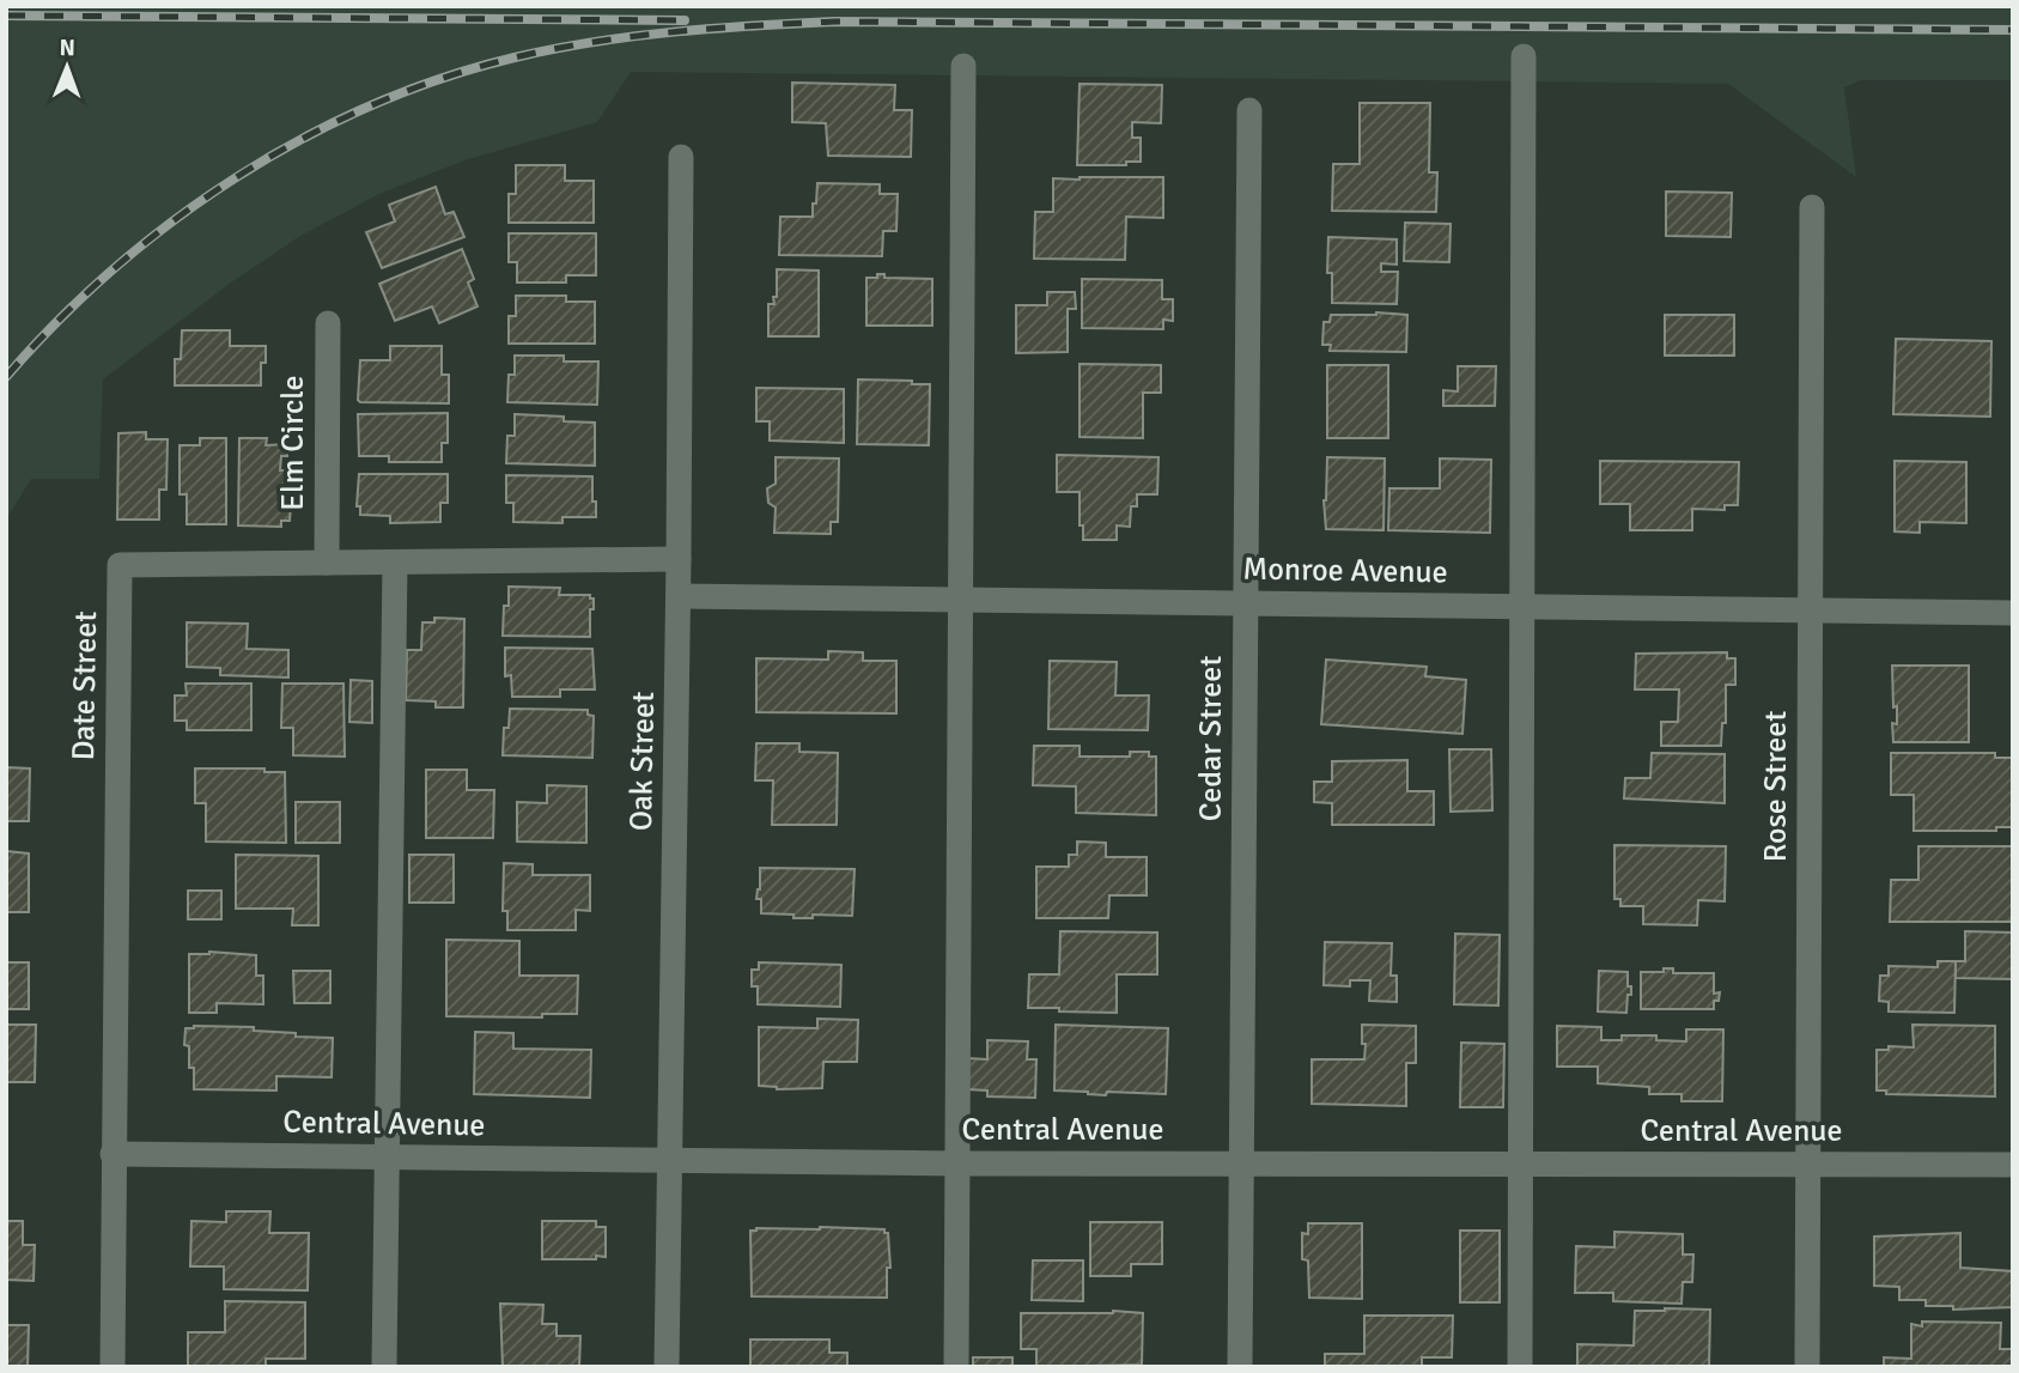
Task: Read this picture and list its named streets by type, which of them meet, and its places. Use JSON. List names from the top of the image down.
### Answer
{
  "streets": {
    "street": [
      "Elm Circle",
      "Monroe Avenue",
      "Date Street",
      "Cedar Street",
      "Oak Street",
      "Rose Street",
      "Central Avenue"
    ]
  },
  "crossings": [
    ["Elm Circle", "Date Street"],
    ["Monroe Avenue", "Cedar Street"],
    ["Monroe Avenue", "Oak Street"],
    ["Monroe Avenue", "Rose Street"],
    ["Date Street", "Oak Street"],
    ["Date Street", "Central Avenue"],
    ["Cedar Street", "Central Avenue"],
    ["Oak Street", "Central Avenue"],
    ["Rose Street", "Central Avenue"]
  ],
  "north": "top"
}
